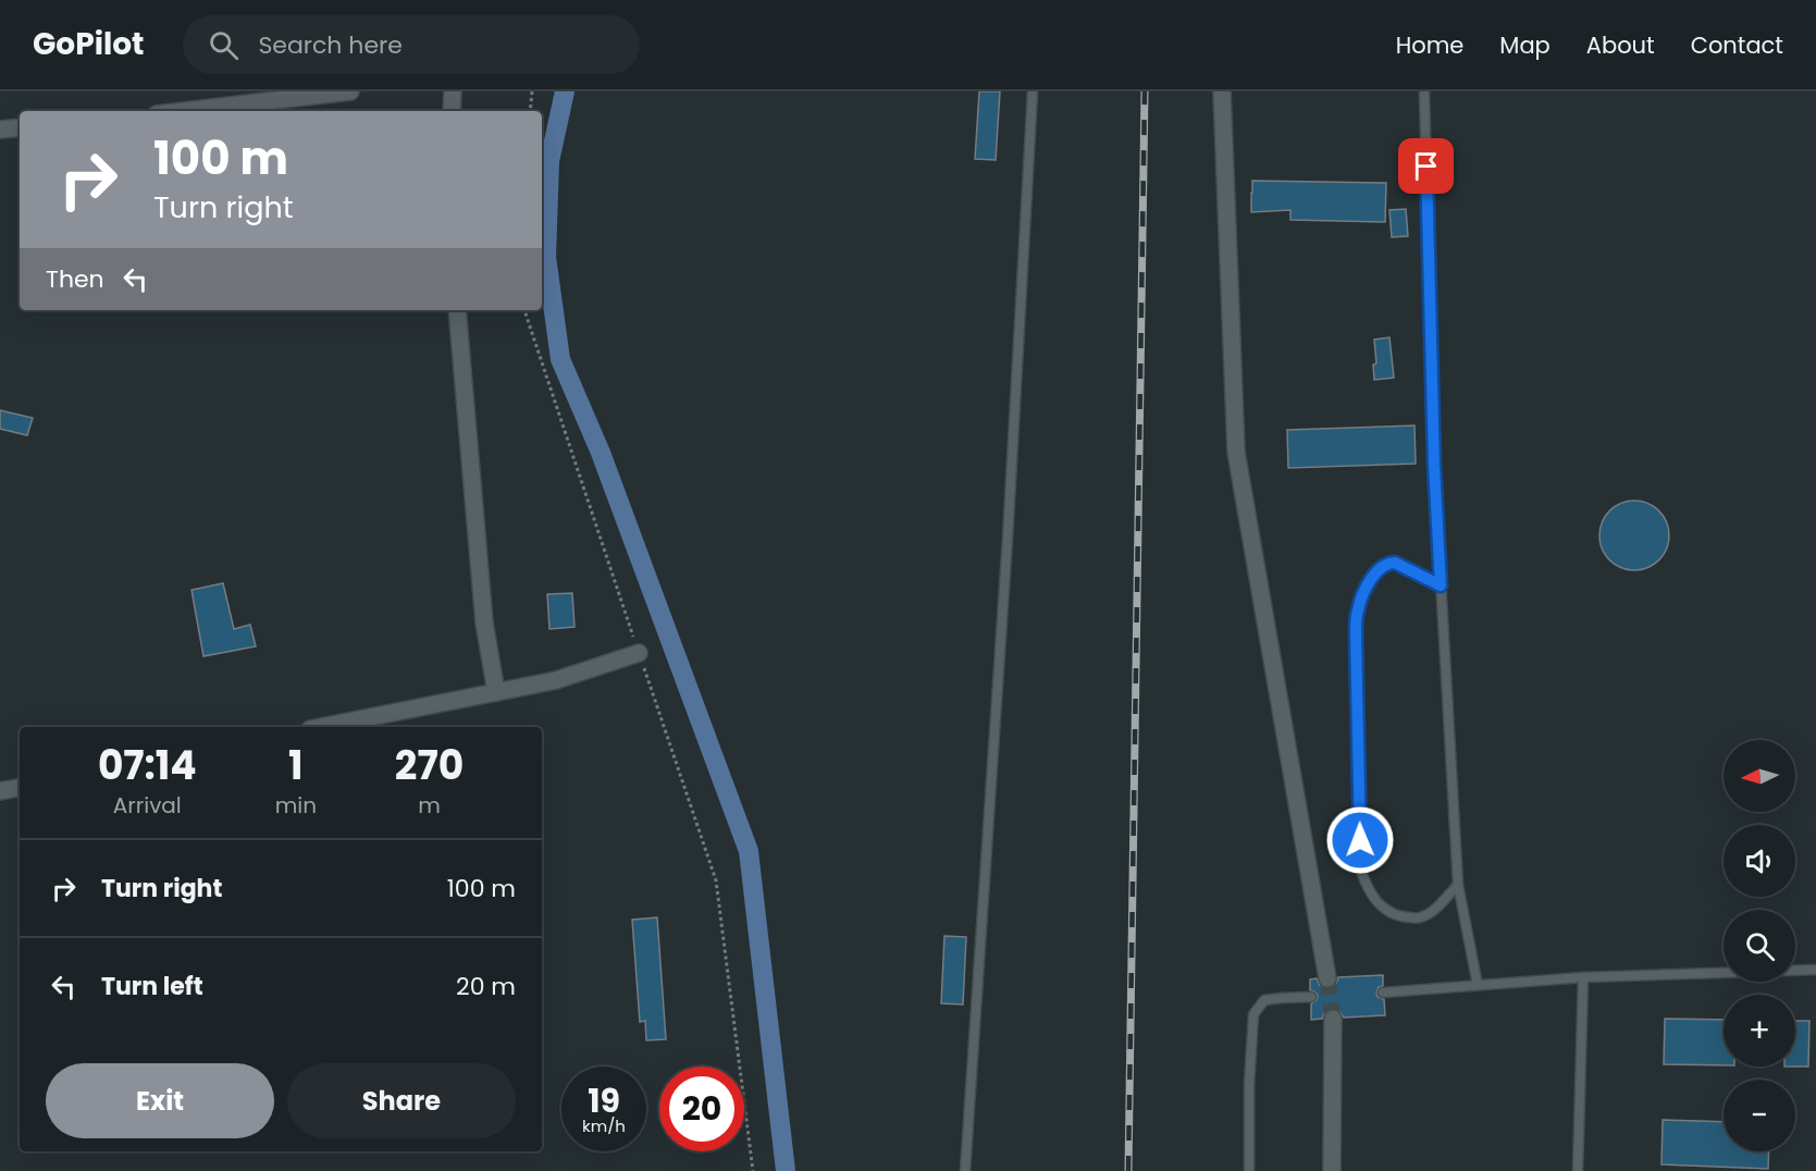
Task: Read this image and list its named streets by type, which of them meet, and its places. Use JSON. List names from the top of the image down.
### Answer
{
  "north": "left",
  "page": {
    "header": "GoPilot",
    "search": "Search here",
    "nav": [
      "Home",
      "Map",
      "About",
      "Contact"
    ],
    "turn": ["100 m", "Turn right"],
    "then": "Then",
    "eta": [
      "07:14",
      "Arrival",
      "1",
      "min",
      "270",
      "m"
    ],
    "map_buttons": ["+", "−"],
    "list": [
      {
        "name": "Turn right",
        "value": "100 m"
      },
      {
        "name": "Turn left",
        "value": "20 m"
      }
    ],
    "buttons": ["Exit", "Share"],
    "speed": "19 km/h",
    "limit": "20"
  }
}
